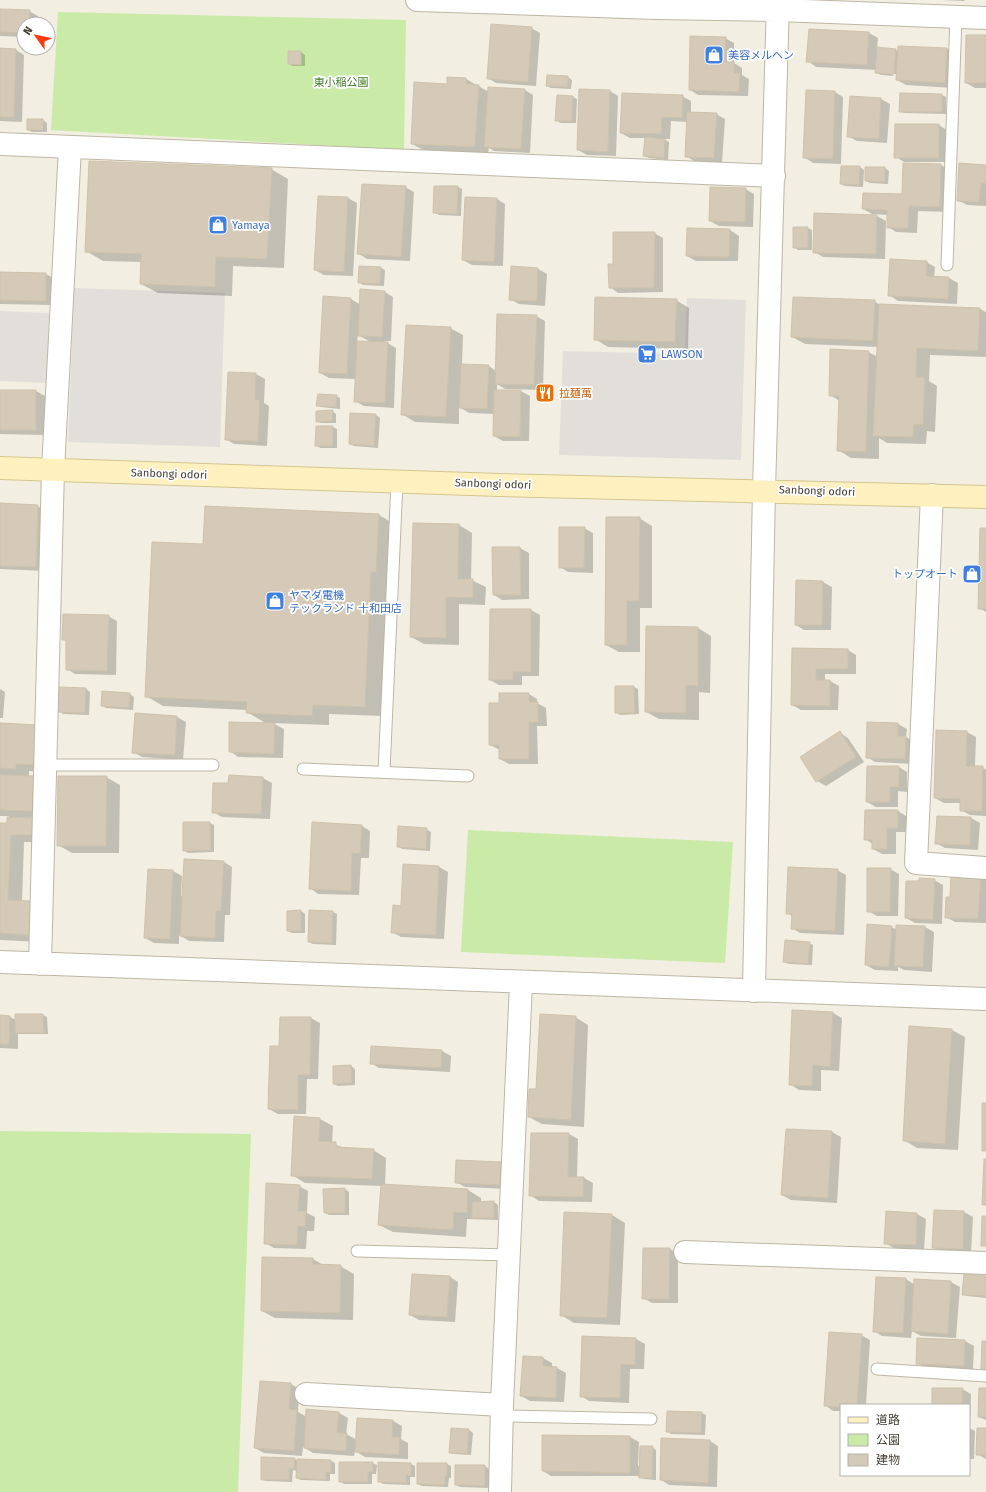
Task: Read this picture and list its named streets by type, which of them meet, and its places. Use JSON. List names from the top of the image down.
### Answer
{
  "streets": {
    "main road": ["Sanbongi odori"]
  },
  "parks": ["東小稲公園"],
  "places": {
    "shop": [
      "美容メルヘン",
      "Yamaya",
      "トップオート",
      "ヤマダ電機 テックランド 十和田店"
    ],
    "supermarket": ["LAWSON"],
    "restaurant": ["拉麺萬"]
  },
  "legend": ["道路", "公園", "建物"],
  "north": "top left"
}
